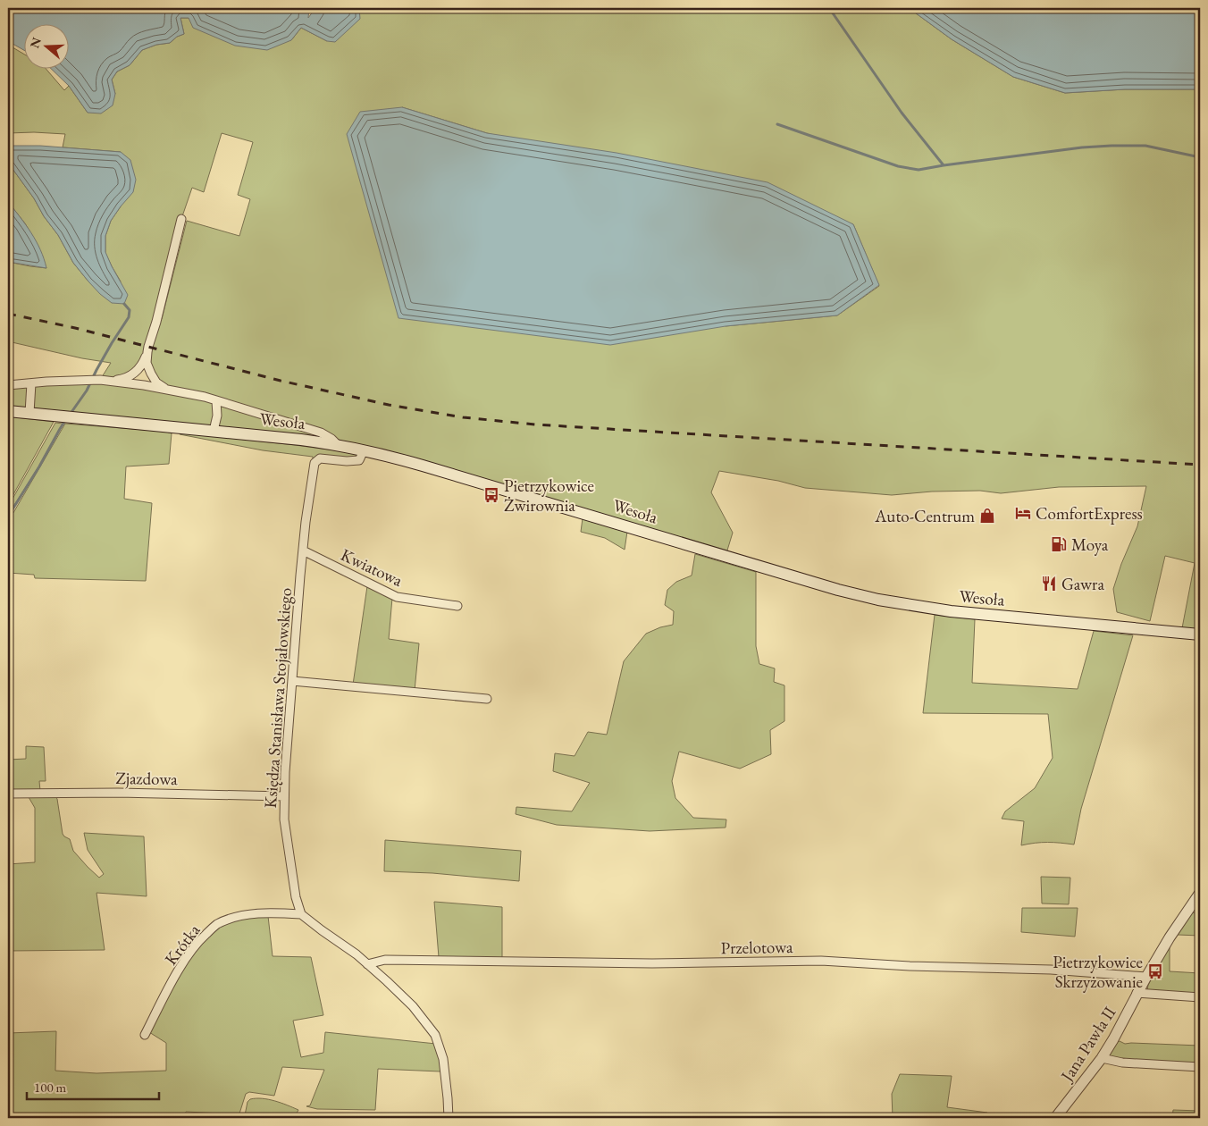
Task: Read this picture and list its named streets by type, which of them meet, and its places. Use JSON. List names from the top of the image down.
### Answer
{
  "streets": {
    "main road": ["Wesoła"],
    "street": [
      "Kwiatowa",
      "Księdza Stanisława Stojałowskiego",
      "Zjazdowa",
      "Krótka",
      "Przelotowa",
      "Jana Pawła II"
    ]
  },
  "crossings": [
    ["Wesoła", "Księdza Stanisława Stojałowskiego"],
    ["Kwiatowa", "Księdza Stanisława Stojałowskiego"],
    ["Księdza Stanisława Stojałowskiego", "Zjazdowa"],
    ["Księdza Stanisława Stojałowskiego", "Krótka"],
    ["Przelotowa", "Jana Pawła II"]
  ],
  "places": {
    "bus stop": ["Pietrzykowice Żwirownia", "Pietrzykowice Skrzyżowanie"],
    "hotel": ["ComfortExpress"],
    "shop": ["Auto-Centrum"],
    "fuel station": ["Moya"],
    "restaurant": ["Gawra"]
  },
  "scale_bar": "100 m",
  "north": "left"
}
